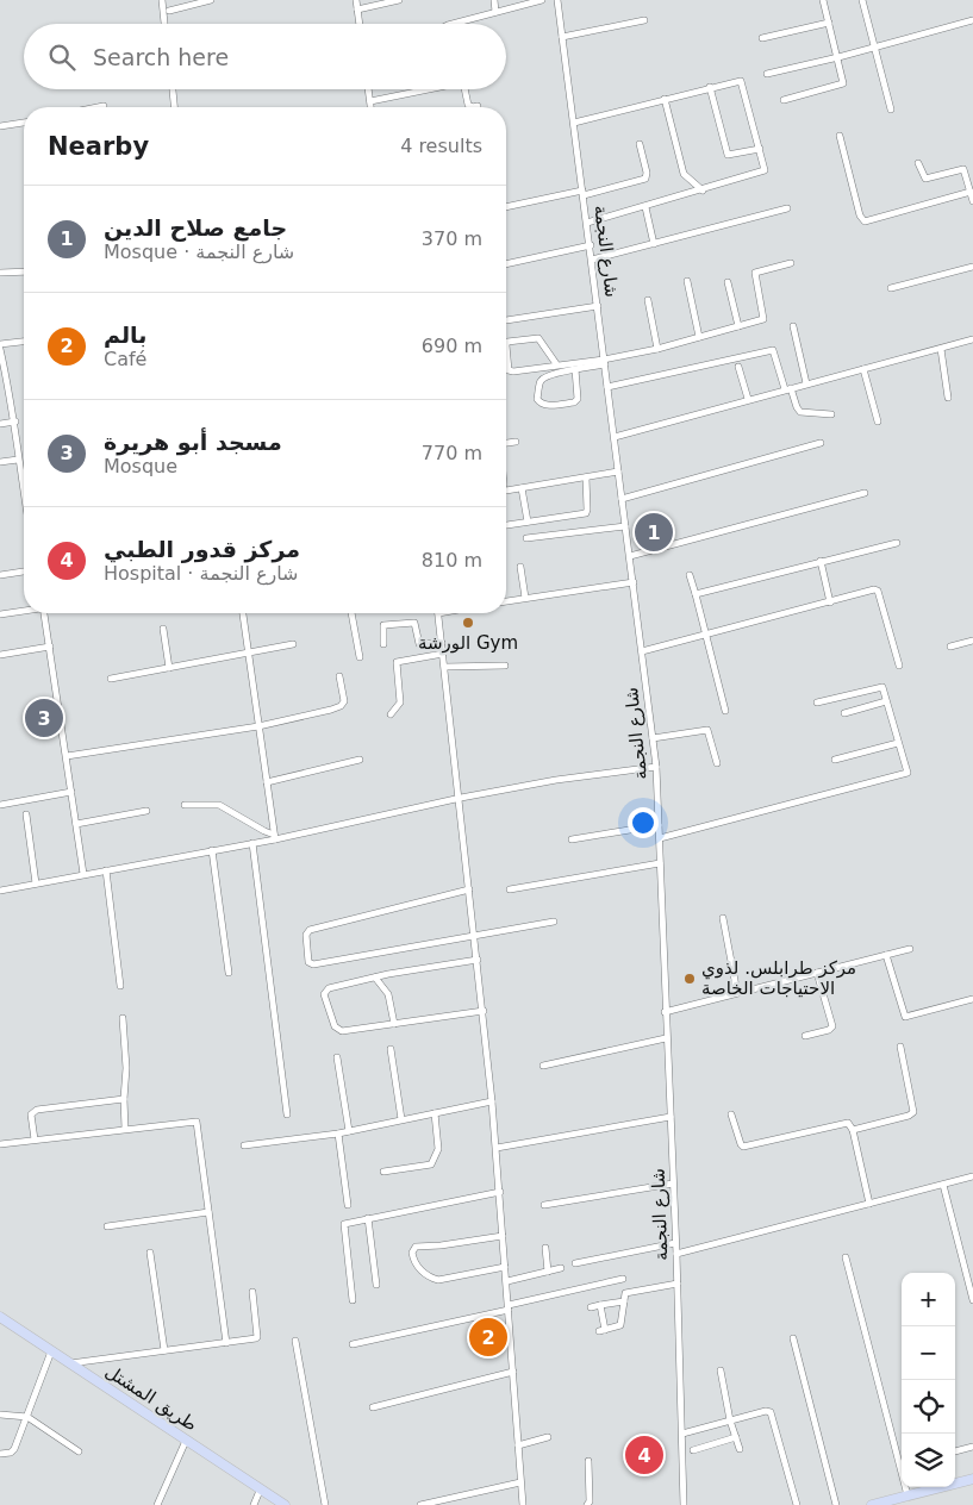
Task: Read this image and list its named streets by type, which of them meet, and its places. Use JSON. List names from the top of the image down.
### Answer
{
  "streets": {
    "main road": ["طريق المشتل"],
    "street": ["شارع النجمة"]
  },
  "places": ["الورشة Gym", "مركز طرابلس. لذوي الاحتياجات الخاصة"],
  "page": {
    "search": "Search here",
    "heading": ["Nearby", "4 results"],
    "list": [
      {
        "mark": "1",
        "name": "جامع صلاح الدين",
        "note": "Mosque · شارع النجمة",
        "value": "370 m"
      },
      {
        "mark": "2",
        "name": "بالم",
        "note": "Café",
        "value": "690 m"
      },
      {
        "mark": "3",
        "name": "مسجد أبو هريرة",
        "note": "Mosque",
        "value": "770 m"
      },
      {
        "mark": "4",
        "name": "مركز قدور الطبي",
        "note": "Hospital · شارع النجمة",
        "value": "810 m"
      }
    ],
    "pins": [
      "1",
      "3",
      "2",
      "4"
    ],
    "map_buttons": ["+", "−"]
  }
}
